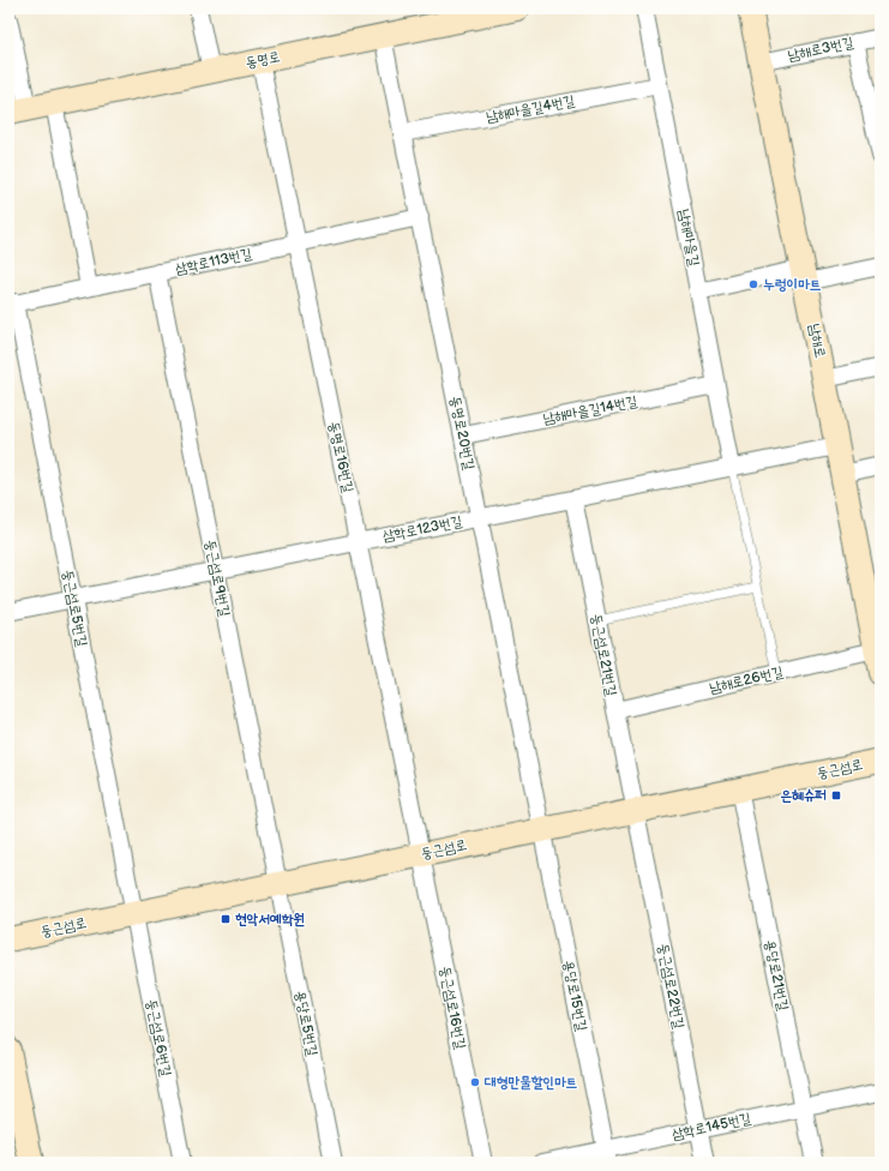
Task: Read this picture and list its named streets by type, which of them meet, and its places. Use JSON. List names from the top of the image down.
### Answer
{
  "streets": {
    "street": [
      "남해로3번길",
      "동명로",
      "남해마을길4번길",
      "남해마을길",
      "삼학로113번길",
      "남해로",
      "남해마을길14번길",
      "동명로20번길",
      "동명로16번길",
      "삼학로123번길",
      "둥근섬로9번길",
      "둥근섬로5번길",
      "둥근섬로21번길",
      "남해로26번길",
      "둥근섬로",
      "용당로21번길",
      "둥근섬로22번길",
      "용당로15번길",
      "둥근섬로16번길",
      "용당로5번길",
      "둥근섬로6번길",
      "삼학로145번길"
    ]
  },
  "crossings": [
    ["남해로3번길", "남해로"],
    ["동명로", "동명로20번길"],
    ["동명로", "동명로16번길"],
    ["남해마을길4번길", "남해마을길"],
    ["남해마을길4번길", "동명로20번길"],
    ["남해마을길", "남해마을길14번길"],
    ["남해마을길", "삼학로123번길"],
    ["삼학로113번길", "동명로20번길"],
    ["삼학로113번길", "동명로16번길"],
    ["삼학로113번길", "둥근섬로9번길"],
    ["삼학로113번길", "둥근섬로5번길"],
    ["남해로", "삼학로123번길"],
    ["남해로", "남해로26번길"],
    ["남해마을길14번길", "동명로20번길"],
    ["동명로20번길", "삼학로123번길"],
    ["동명로20번길", "둥근섬로"],
    ["동명로20번길", "용당로15번길"],
    ["동명로16번길", "삼학로123번길"],
    ["동명로16번길", "둥근섬로"],
    ["동명로16번길", "둥근섬로16번길"],
    ["삼학로123번길", "둥근섬로9번길"],
    ["삼학로123번길", "둥근섬로5번길"],
    ["삼학로123번길", "둥근섬로21번길"],
    ["둥근섬로9번길", "둥근섬로"],
    ["둥근섬로9번길", "용당로5번길"],
    ["둥근섬로5번길", "둥근섬로"],
    ["둥근섬로5번길", "둥근섬로6번길"],
    ["둥근섬로21번길", "남해로26번길"],
    ["둥근섬로21번길", "둥근섬로"],
    ["둥근섬로21번길", "둥근섬로22번길"],
    ["둥근섬로", "용당로21번길"],
    ["둥근섬로", "둥근섬로22번길"],
    ["둥근섬로", "용당로15번길"],
    ["둥근섬로", "둥근섬로16번길"],
    ["둥근섬로", "용당로5번길"],
    ["둥근섬로", "둥근섬로6번길"],
    ["용당로21번길", "삼학로145번길"],
    ["둥근섬로22번길", "삼학로145번길"],
    ["용당로15번길", "삼학로145번길"]
  ],
  "places": {
    "other": ["누렁이마트", "대형만물할인마트"],
    "transit": ["은혜슈퍼", "현악서예학원"]
  }
}
